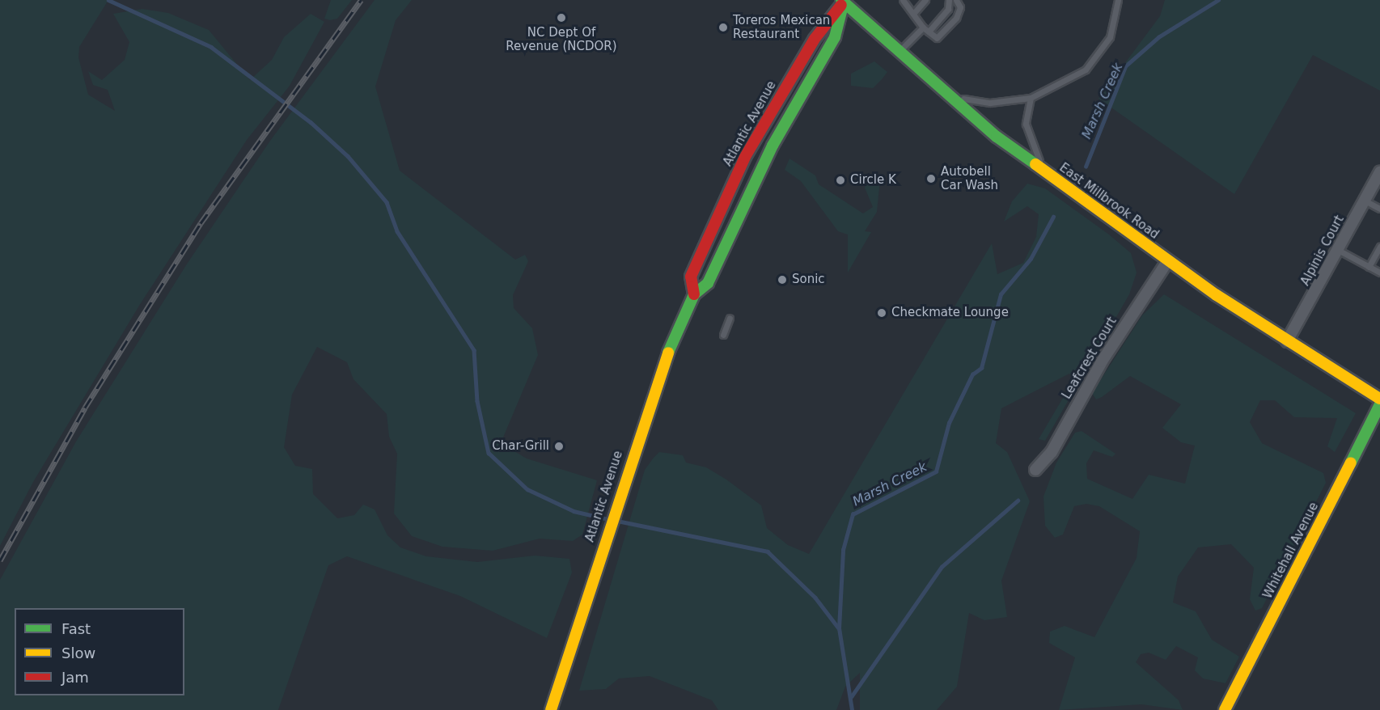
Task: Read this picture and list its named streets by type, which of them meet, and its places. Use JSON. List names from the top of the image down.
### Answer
{
  "streets": {
    "main road": ["Atlantic Avenue", "East Millbrook Road", "Whitehall Avenue"],
    "street": ["Alpinis Court", "Leafcrest Court"]
  },
  "crossings": [
    ["Atlantic Avenue", "East Millbrook Road"],
    ["East Millbrook Road", "Alpinis Court"],
    ["East Millbrook Road", "Leafcrest Court"]
  ],
  "water": ["Marsh Creek"],
  "places": [
    "NC Dept Of Revenue (NCDOR)",
    "Toreros Mexican Restaurant",
    "Autobell Car Wash",
    "Circle K",
    "Sonic",
    "Checkmate Lounge",
    "Char-Grill"
  ],
  "legend": ["Fast", "Slow", "Jam"]
}
